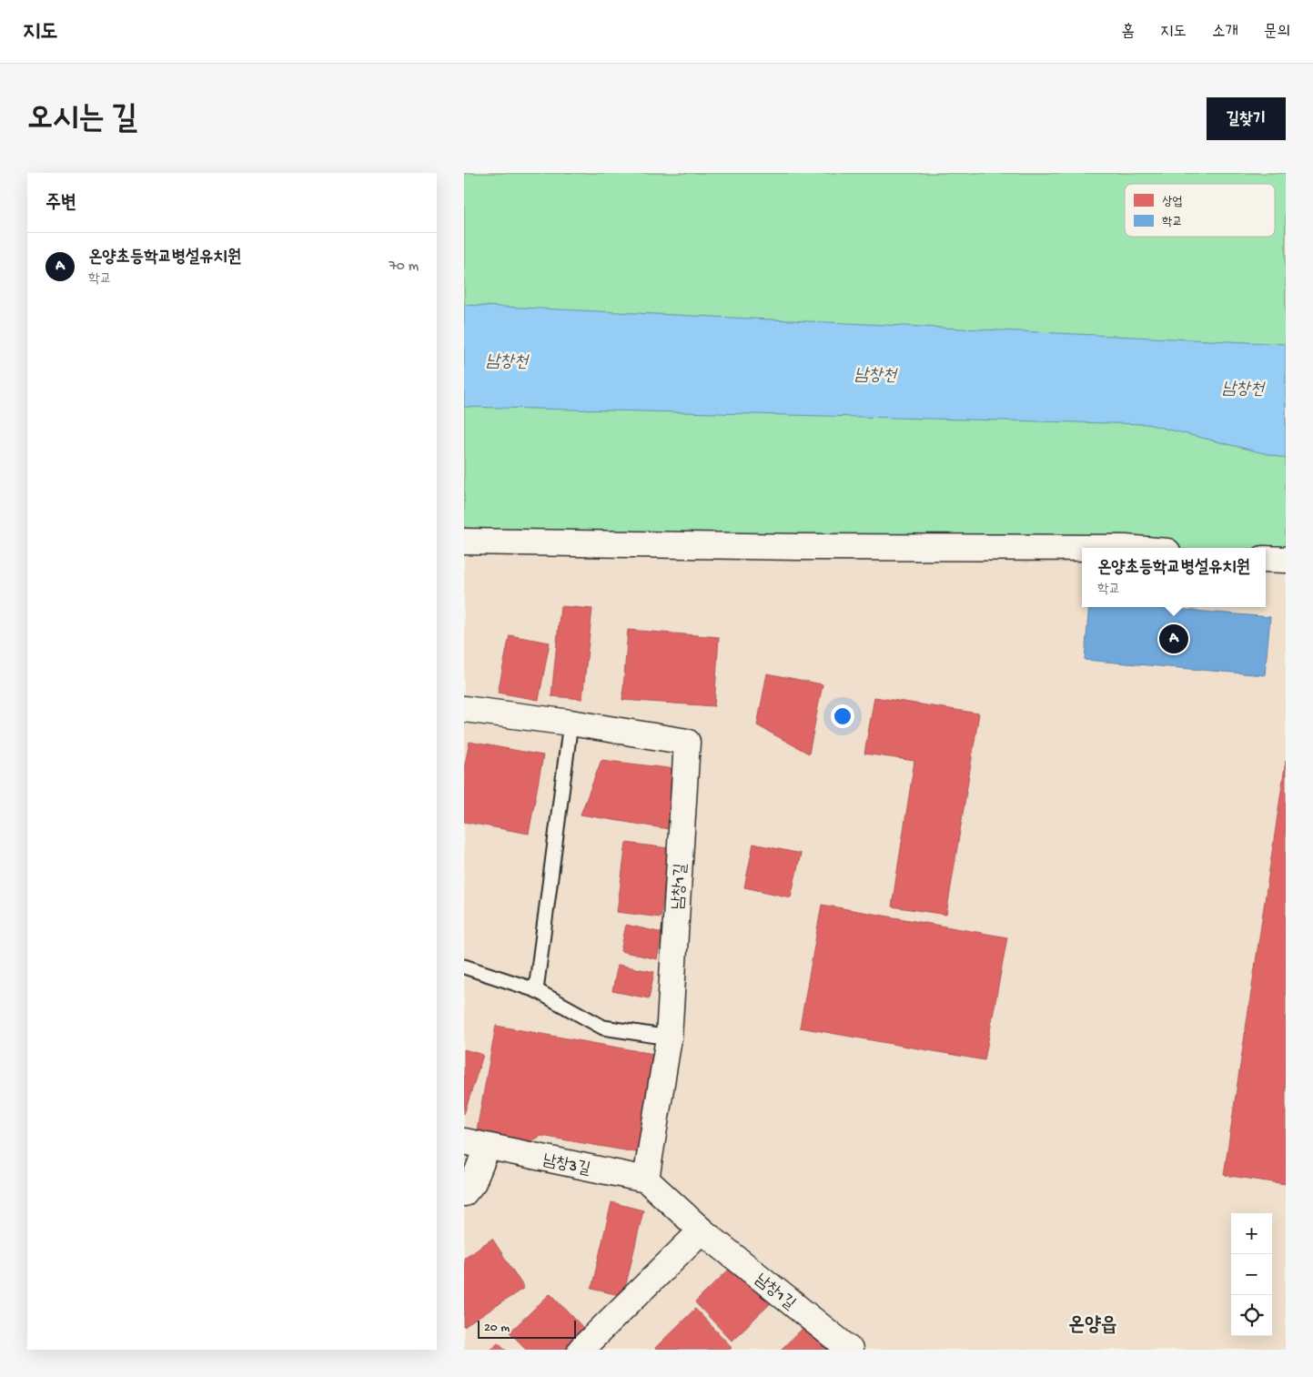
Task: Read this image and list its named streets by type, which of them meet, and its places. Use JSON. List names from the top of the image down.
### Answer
{
  "streets": {
    "street": ["남창1길", "남창3길"]
  },
  "crossings": [
    ["남창1길", "남창3길"]
  ],
  "districts": ["온양읍"],
  "water": ["남창천"],
  "legend": ["상업", "학교"],
  "scale_bar": "20 m",
  "page": {
    "header": "지도",
    "nav": [
      "홈",
      "지도",
      "소개",
      "문의"
    ],
    "title": "오시는 길",
    "buttons": "길찾기",
    "heading": "주변",
    "list": [
      {
        "mark": "A",
        "name": "온양초등학교병설유치원",
        "note": "학교",
        "value": "70 m"
      }
    ],
    "popup": ["온양초등학교병설유치원", "학교"],
    "pins": "A",
    "map_buttons": ["+", "−"],
    "scale": "20 m"
  }
}
